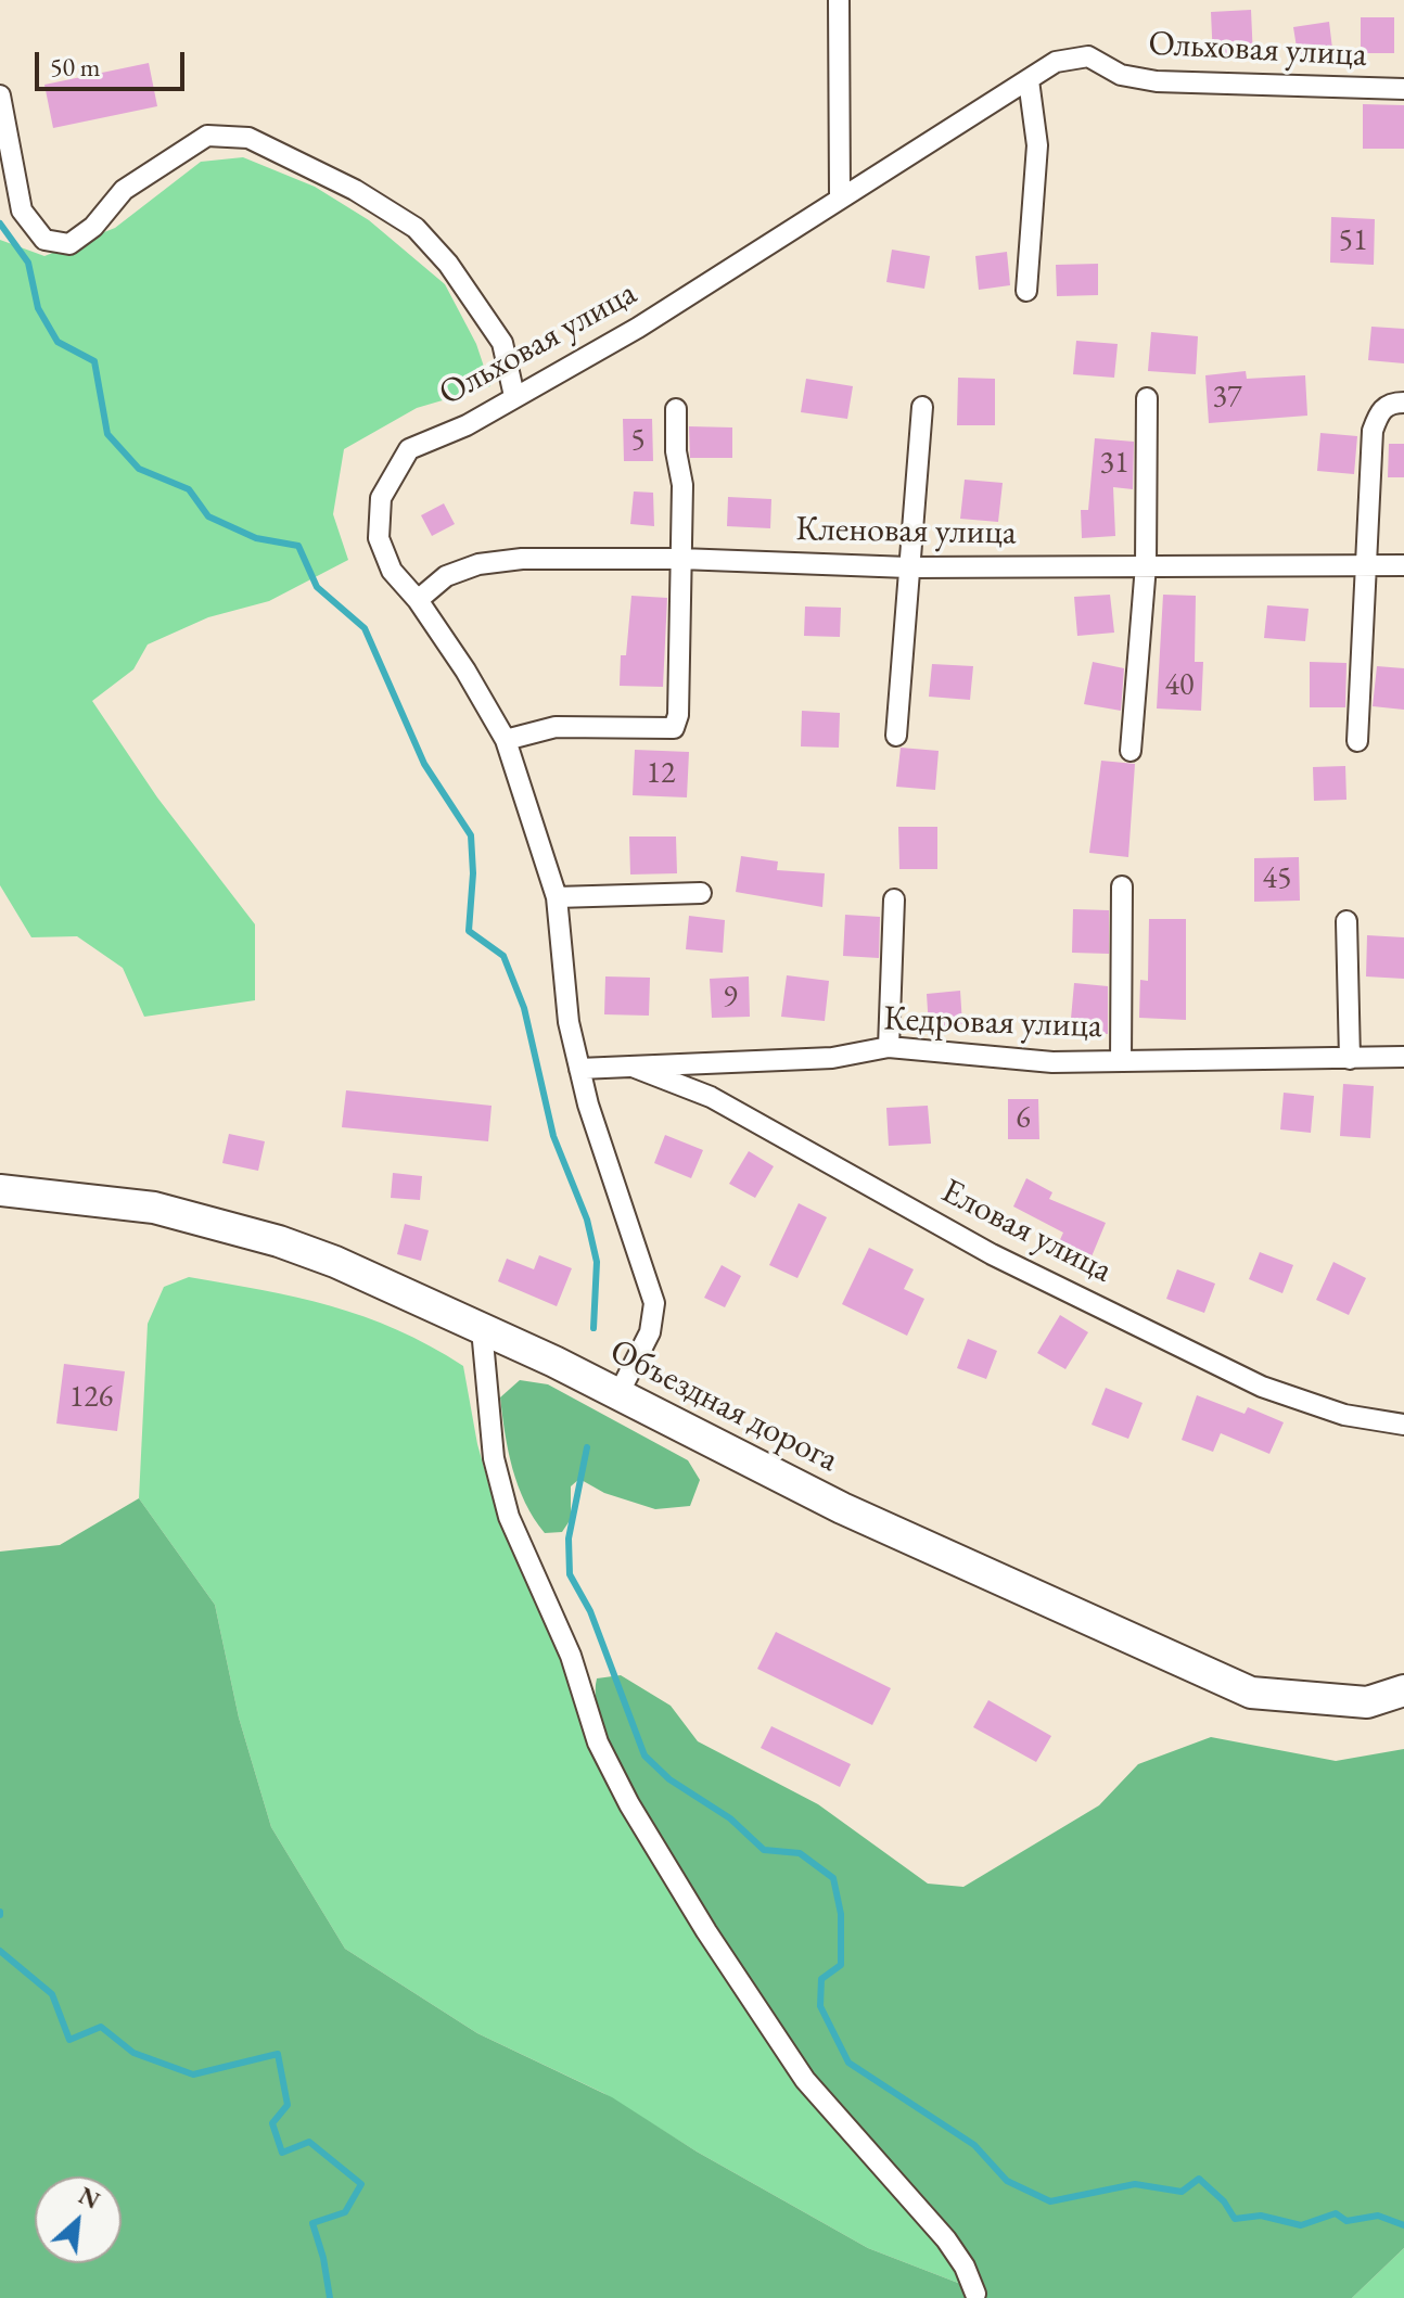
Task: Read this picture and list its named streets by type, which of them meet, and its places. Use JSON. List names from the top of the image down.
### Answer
{
  "streets": {
    "main road": ["Объездная дорога"],
    "street": [
      "Ольховая улица",
      "Кленовая улица",
      "Кедровая улица",
      "Еловая улица"
    ]
  },
  "crossings": [
    ["Ольховая улица", "Кленовая улица"],
    ["Ольховая улица", "Кедровая улица"],
    ["Ольховая улица", "Объездная дорога"],
    ["Кедровая улица", "Еловая улица"]
  ],
  "house_numbers": [
    "51",
    "37",
    "5",
    "31",
    "40",
    "12",
    "45",
    "9",
    "6",
    "126"
  ],
  "scale_bar": "50 m",
  "north": "top right"
}
